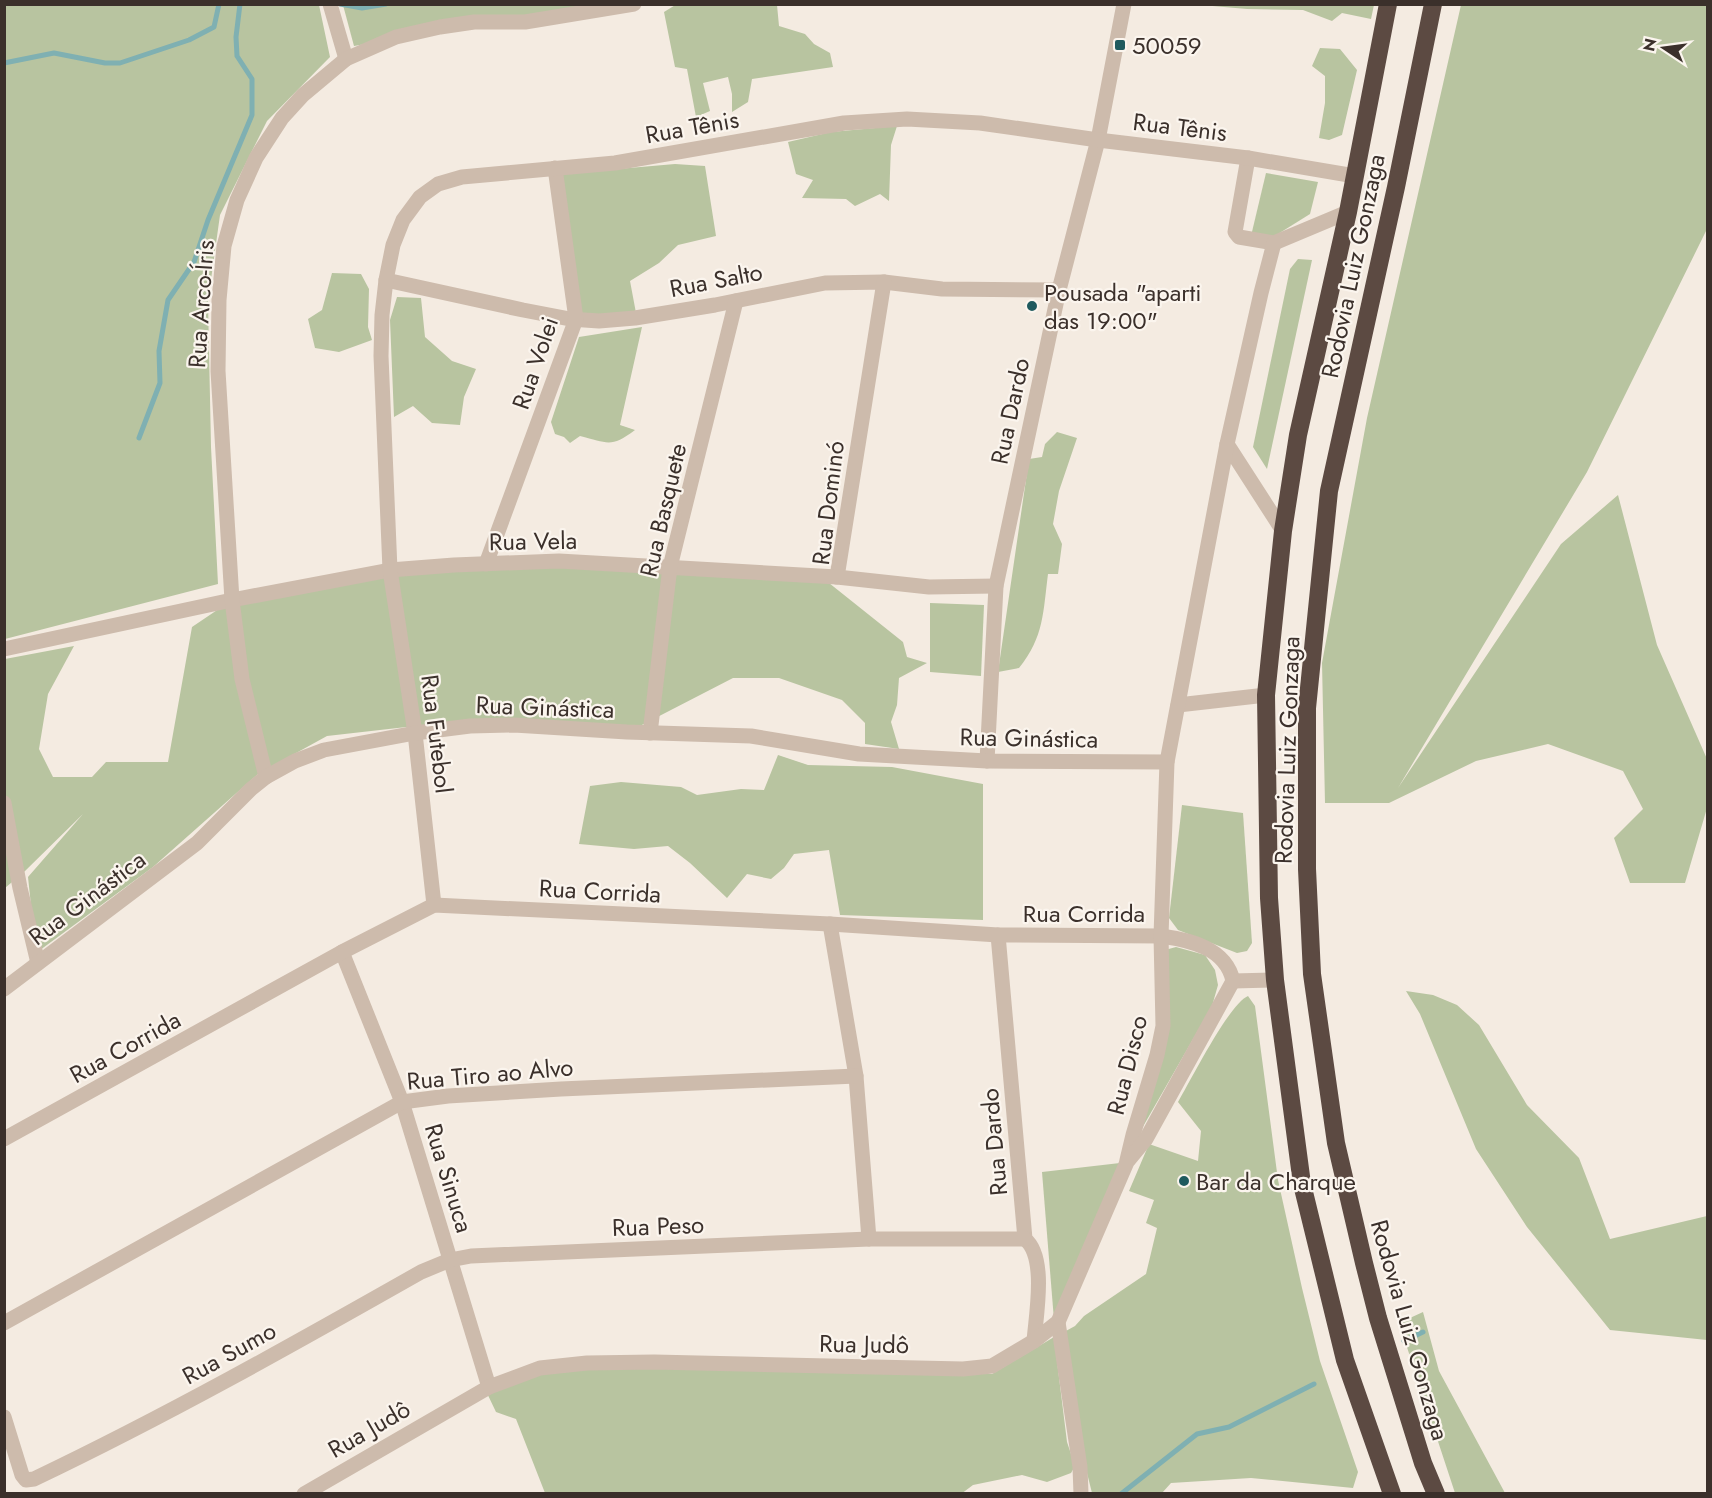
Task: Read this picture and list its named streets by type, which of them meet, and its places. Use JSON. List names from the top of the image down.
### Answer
{
  "streets": {
    "highway": ["Rodovia Luiz Gonzaga"],
    "street": [
      "Rua Tênis",
      "Rua Salto",
      "Rua Arco-Íris",
      "Rua Volei",
      "Rua Dardo",
      "Rua Dominó",
      "Rua Basquete",
      "Rua Vela",
      "Rua Ginástica",
      "Rua Futebol",
      "Rua Corrida",
      "Rua Disco",
      "Rua Tiro ao Alvo",
      "Rua Sinuca",
      "Rua Peso",
      "Rua Judô",
      "Rua Sumo"
    ]
  },
  "crossings": [
    ["Rua Tênis", "Rodovia Luiz Gonzaga"],
    ["Rua Tênis", "Rua Salto"],
    ["Rua Tênis", "Rua Volei"],
    ["Rua Tênis", "Rua Dardo"],
    ["Rua Tênis", "Rua Vela"],
    ["Rua Tênis", "Rua Futebol"],
    ["Rua Salto", "Rua Volei"],
    ["Rua Salto", "Rua Dardo"],
    ["Rua Salto", "Rua Dominó"],
    ["Rua Salto", "Rua Basquete"],
    ["Rua Arco-Íris", "Rua Vela"],
    ["Rua Arco-Íris", "Rua Ginástica"],
    ["Rua Volei", "Rua Vela"],
    ["Rua Dardo", "Rua Dominó"],
    ["Rua Dardo", "Rua Ginástica"],
    ["Rua Dardo", "Rua Corrida"],
    ["Rua Dardo", "Rua Peso"],
    ["Rua Dardo", "Rua Judô"],
    ["Rua Dominó", "Rua Vela"],
    ["Rua Basquete", "Rua Vela"],
    ["Rua Basquete", "Rua Ginástica"],
    ["Rua Vela", "Rua Futebol"],
    ["Rua Ginástica", "Rua Futebol"],
    ["Rua Ginástica", "Rua Disco"],
    ["Rua Futebol", "Rua Corrida"],
    ["Rua Corrida", "Rua Disco"],
    ["Rua Corrida", "Rua Sinuca"],
    ["Rua Corrida", "Rua Judô"],
    ["Rua Disco", "Rua Judô"],
    ["Rua Tiro ao Alvo", "Rua Sinuca"],
    ["Rua Sinuca", "Rua Peso"],
    ["Rua Sinuca", "Rua Judô"],
    ["Rua Sinuca", "Rua Sumo"],
    ["Rua Peso", "Rua Sumo"]
  ],
  "places": {
    "transit": ["50059"],
    "other": ["Pousada \"aparti das 19:00\"", "Bar da Charque"]
  },
  "north": "left"
}
